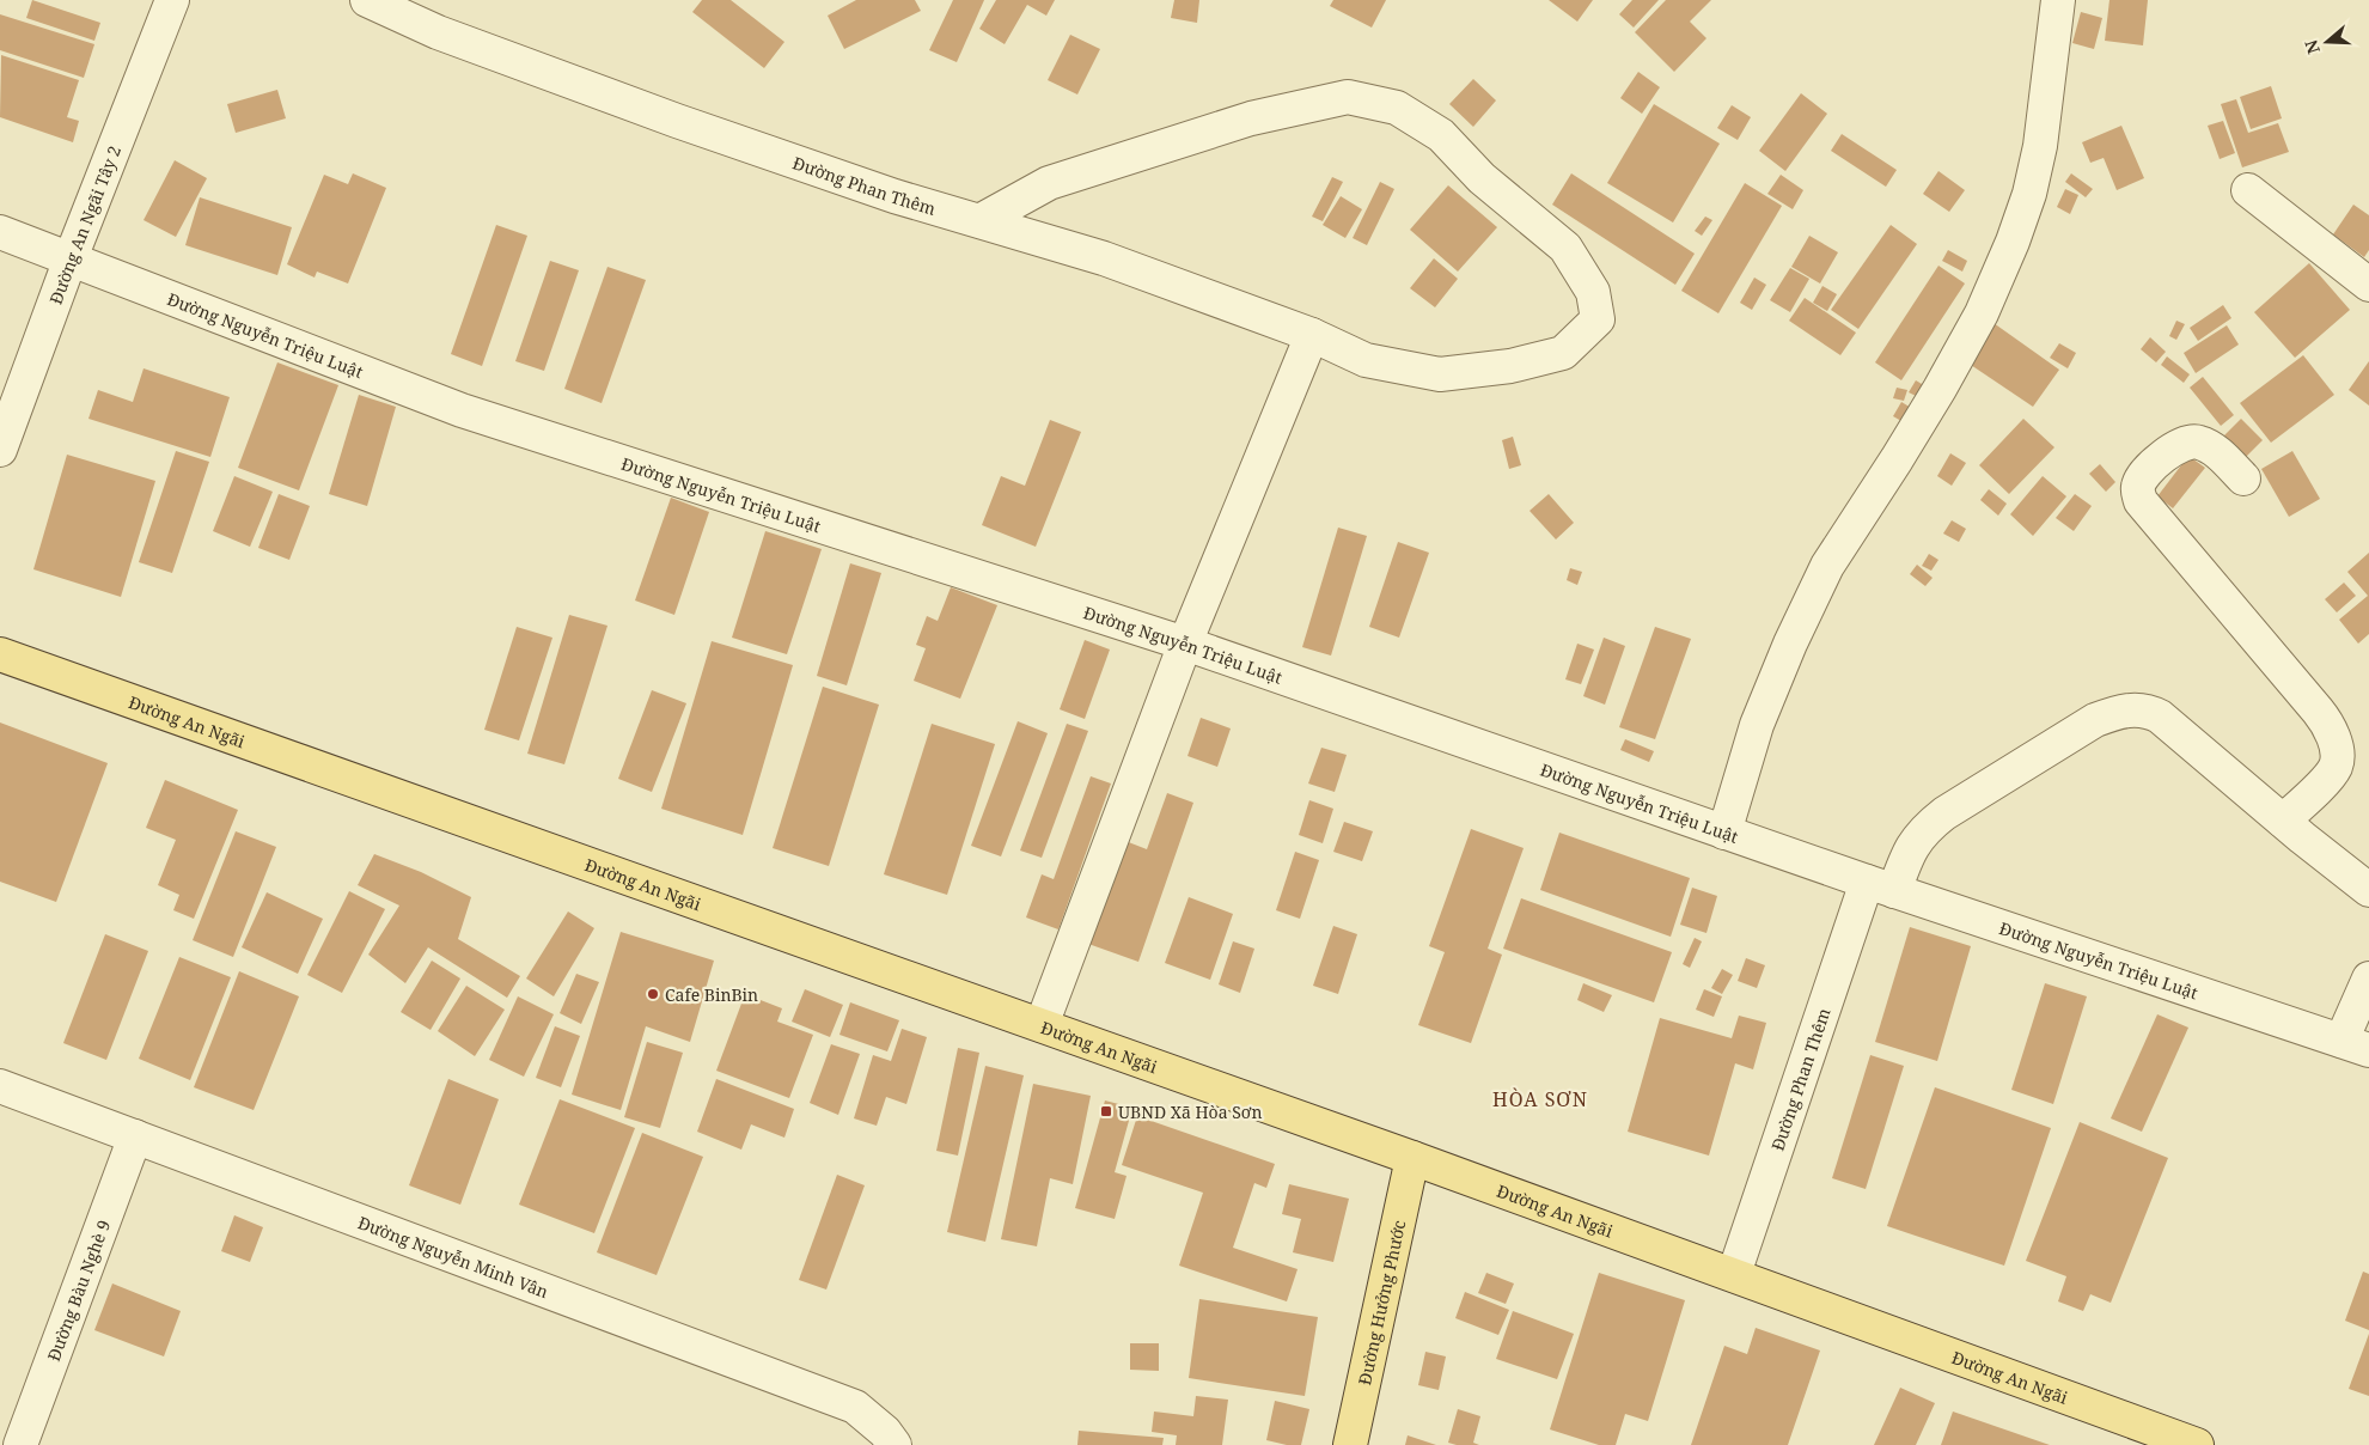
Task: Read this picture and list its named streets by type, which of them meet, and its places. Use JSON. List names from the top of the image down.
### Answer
{
  "streets": {
    "main road": ["Đường An Ngãi", "Đường Hưởng Phước"],
    "street": [
      "Đường Phan Thêm",
      "Đường An Ngãi Tây 2",
      "Đường Nguyễn Triệu Luật",
      "Đường Nguyễn Minh Vân",
      "Đường Bàu Nghè 9"
    ]
  },
  "crossings": [
    ["Đường Phan Thêm", "Đường Nguyễn Triệu Luật"],
    ["Đường Phan Thêm", "Đường An Ngãi"],
    ["Đường An Ngãi Tây 2", "Đường Nguyễn Triệu Luật"],
    ["Đường An Ngãi", "Đường Hưởng Phước"],
    ["Đường Nguyễn Minh Vân", "Đường Bàu Nghè 9"]
  ],
  "districts": ["HÒA SƠN"],
  "places": {
    "other": ["Cafe BinBin"],
    "transit": ["UBND Xã Hòa Sơn"]
  },
  "north": "left"
}
